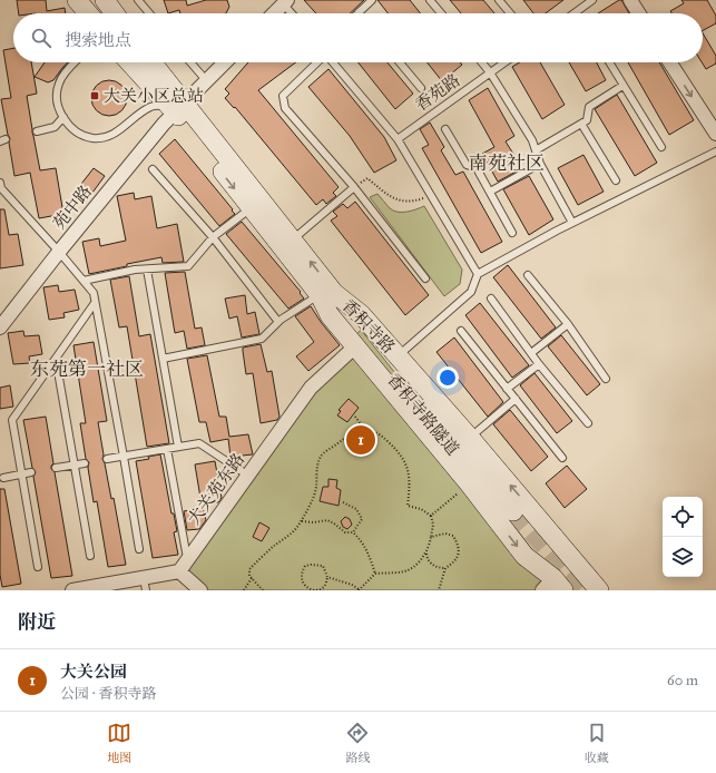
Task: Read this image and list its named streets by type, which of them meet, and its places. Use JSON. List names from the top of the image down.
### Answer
{
  "streets": {
    "main road": ["香积寺路", "香积寺路隧道"],
    "street": ["苑中路", "大关苑东路"],
    "lane": ["香苑路"]
  },
  "crossings": [
    ["苑中路", "香积寺路"],
    ["香积寺路", "香积寺路隧道"],
    ["香积寺路", "大关苑东路"]
  ],
  "districts": ["南苑社区", "东苑第一社区"],
  "places": {
    "transit": ["大关小区总站"]
  },
  "page": {
    "search": "搜索地点",
    "pins": "1",
    "heading": "附近",
    "list": [
      {
        "mark": "1",
        "name": "大关公园",
        "note": "公园 · 香积寺路",
        "value": "60 m"
      }
    ],
    "nav": ["地图", "路线", "收藏"]
  }
}
